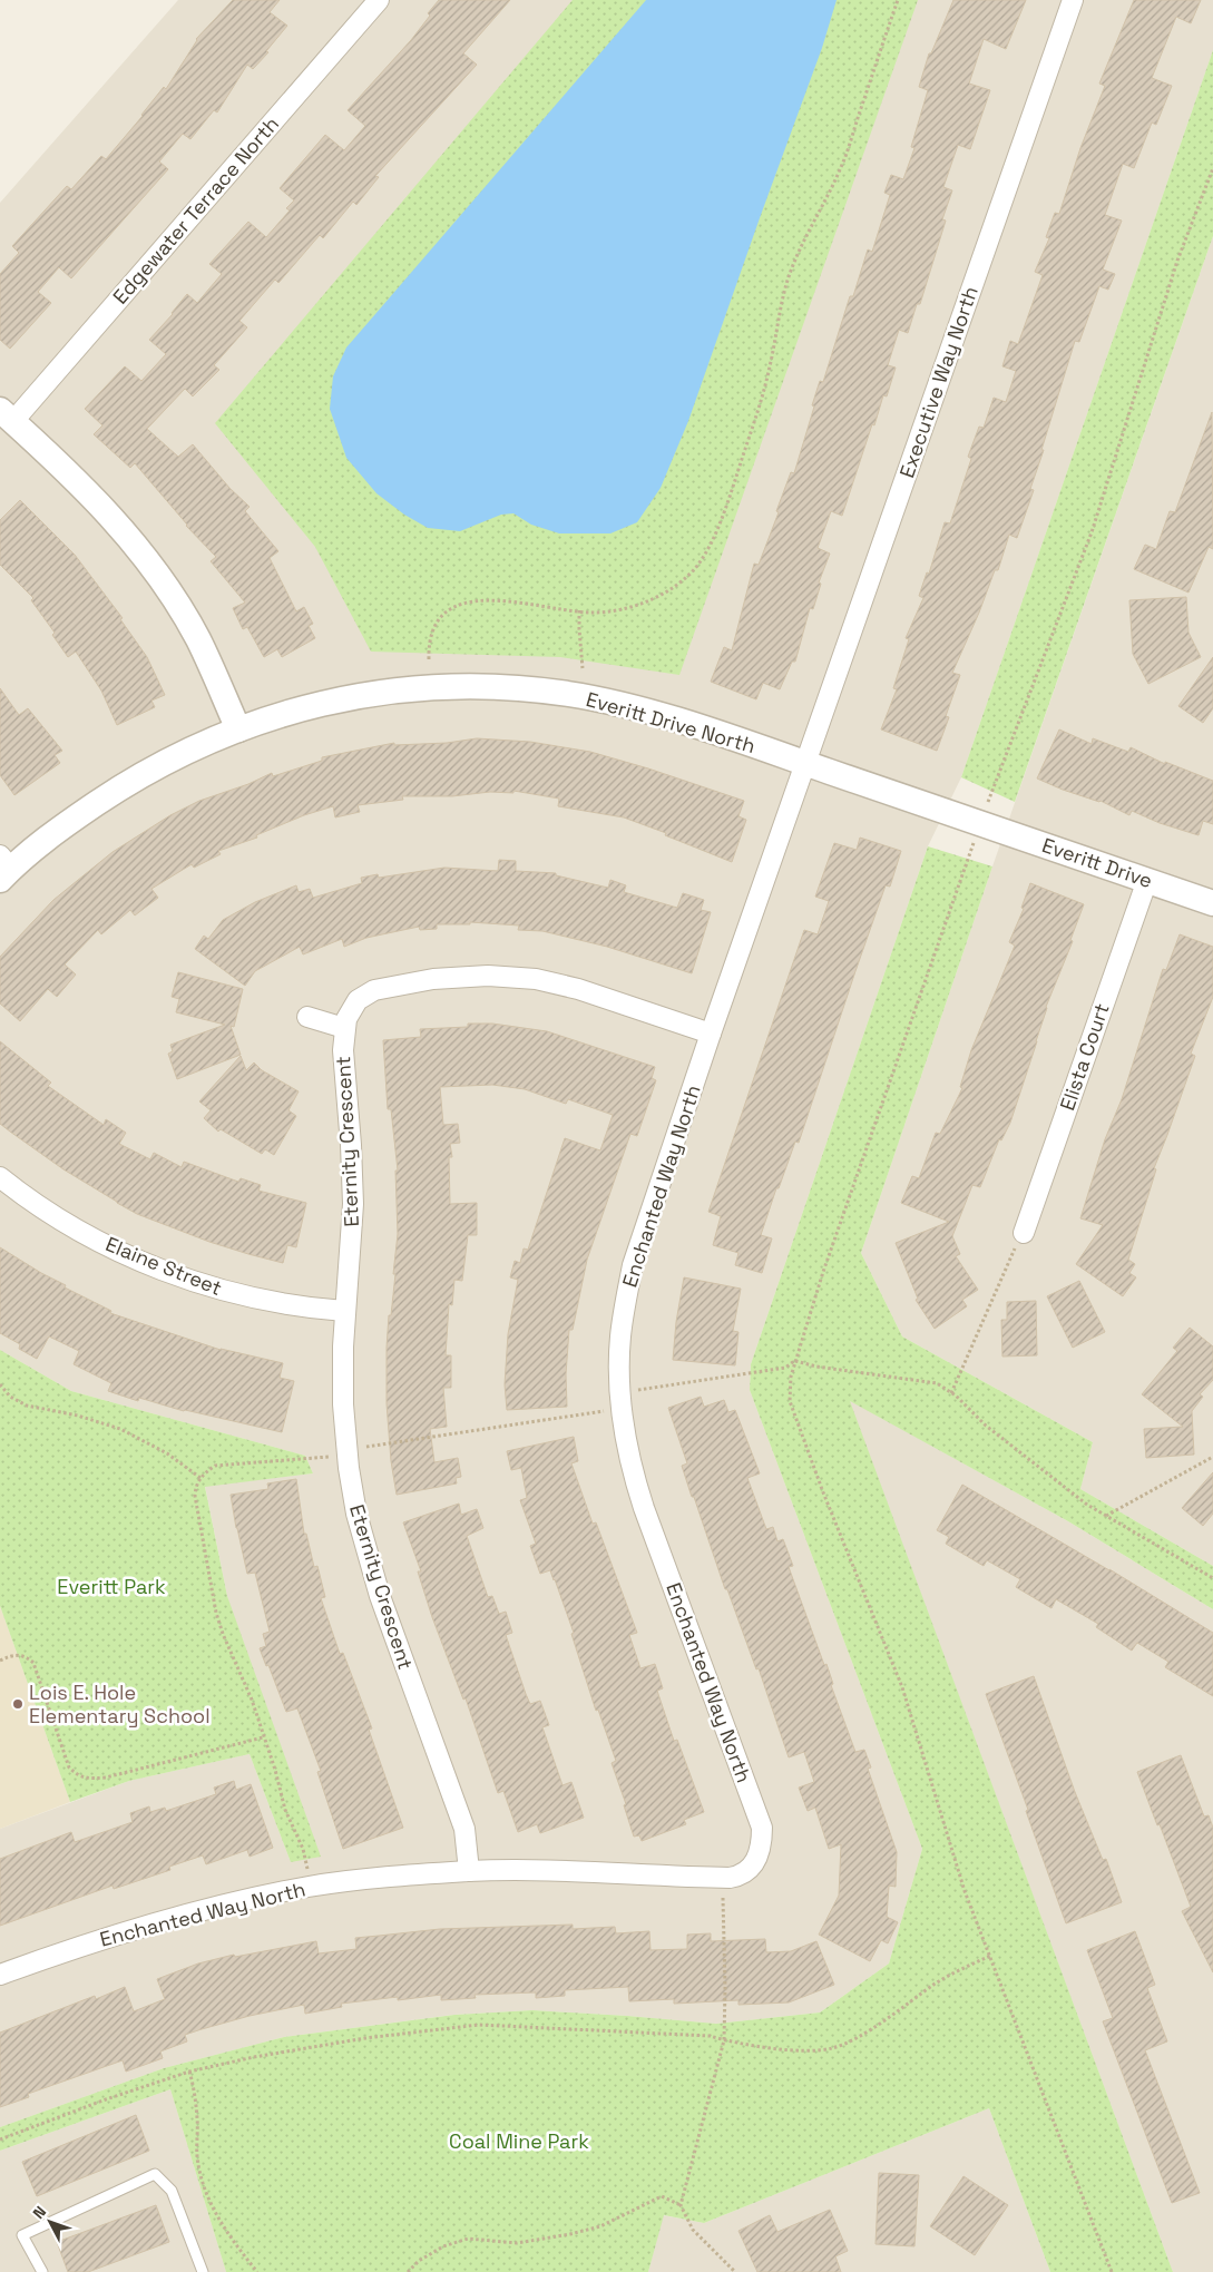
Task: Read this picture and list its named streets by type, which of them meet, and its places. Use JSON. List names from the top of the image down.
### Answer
{
  "streets": {
    "street": [
      "Edgewater Terrace North",
      "Executive Way North",
      "Everitt Drive North",
      "Everitt Drive",
      "Elista Court",
      "Eternity Crescent",
      "Enchanted Way North",
      "Elaine Street"
    ]
  },
  "crossings": [
    ["Executive Way North", "Everitt Drive North"],
    ["Executive Way North", "Enchanted Way North"],
    ["Everitt Drive North", "Everitt Drive"],
    ["Everitt Drive North", "Enchanted Way North"],
    ["Everitt Drive", "Elista Court"],
    ["Eternity Crescent", "Enchanted Way North"],
    ["Eternity Crescent", "Elaine Street"]
  ],
  "parks": ["Everitt Park", "Coal Mine Park"],
  "places": ["Lois E. Hole Elementary School"],
  "north": "top left"
}
